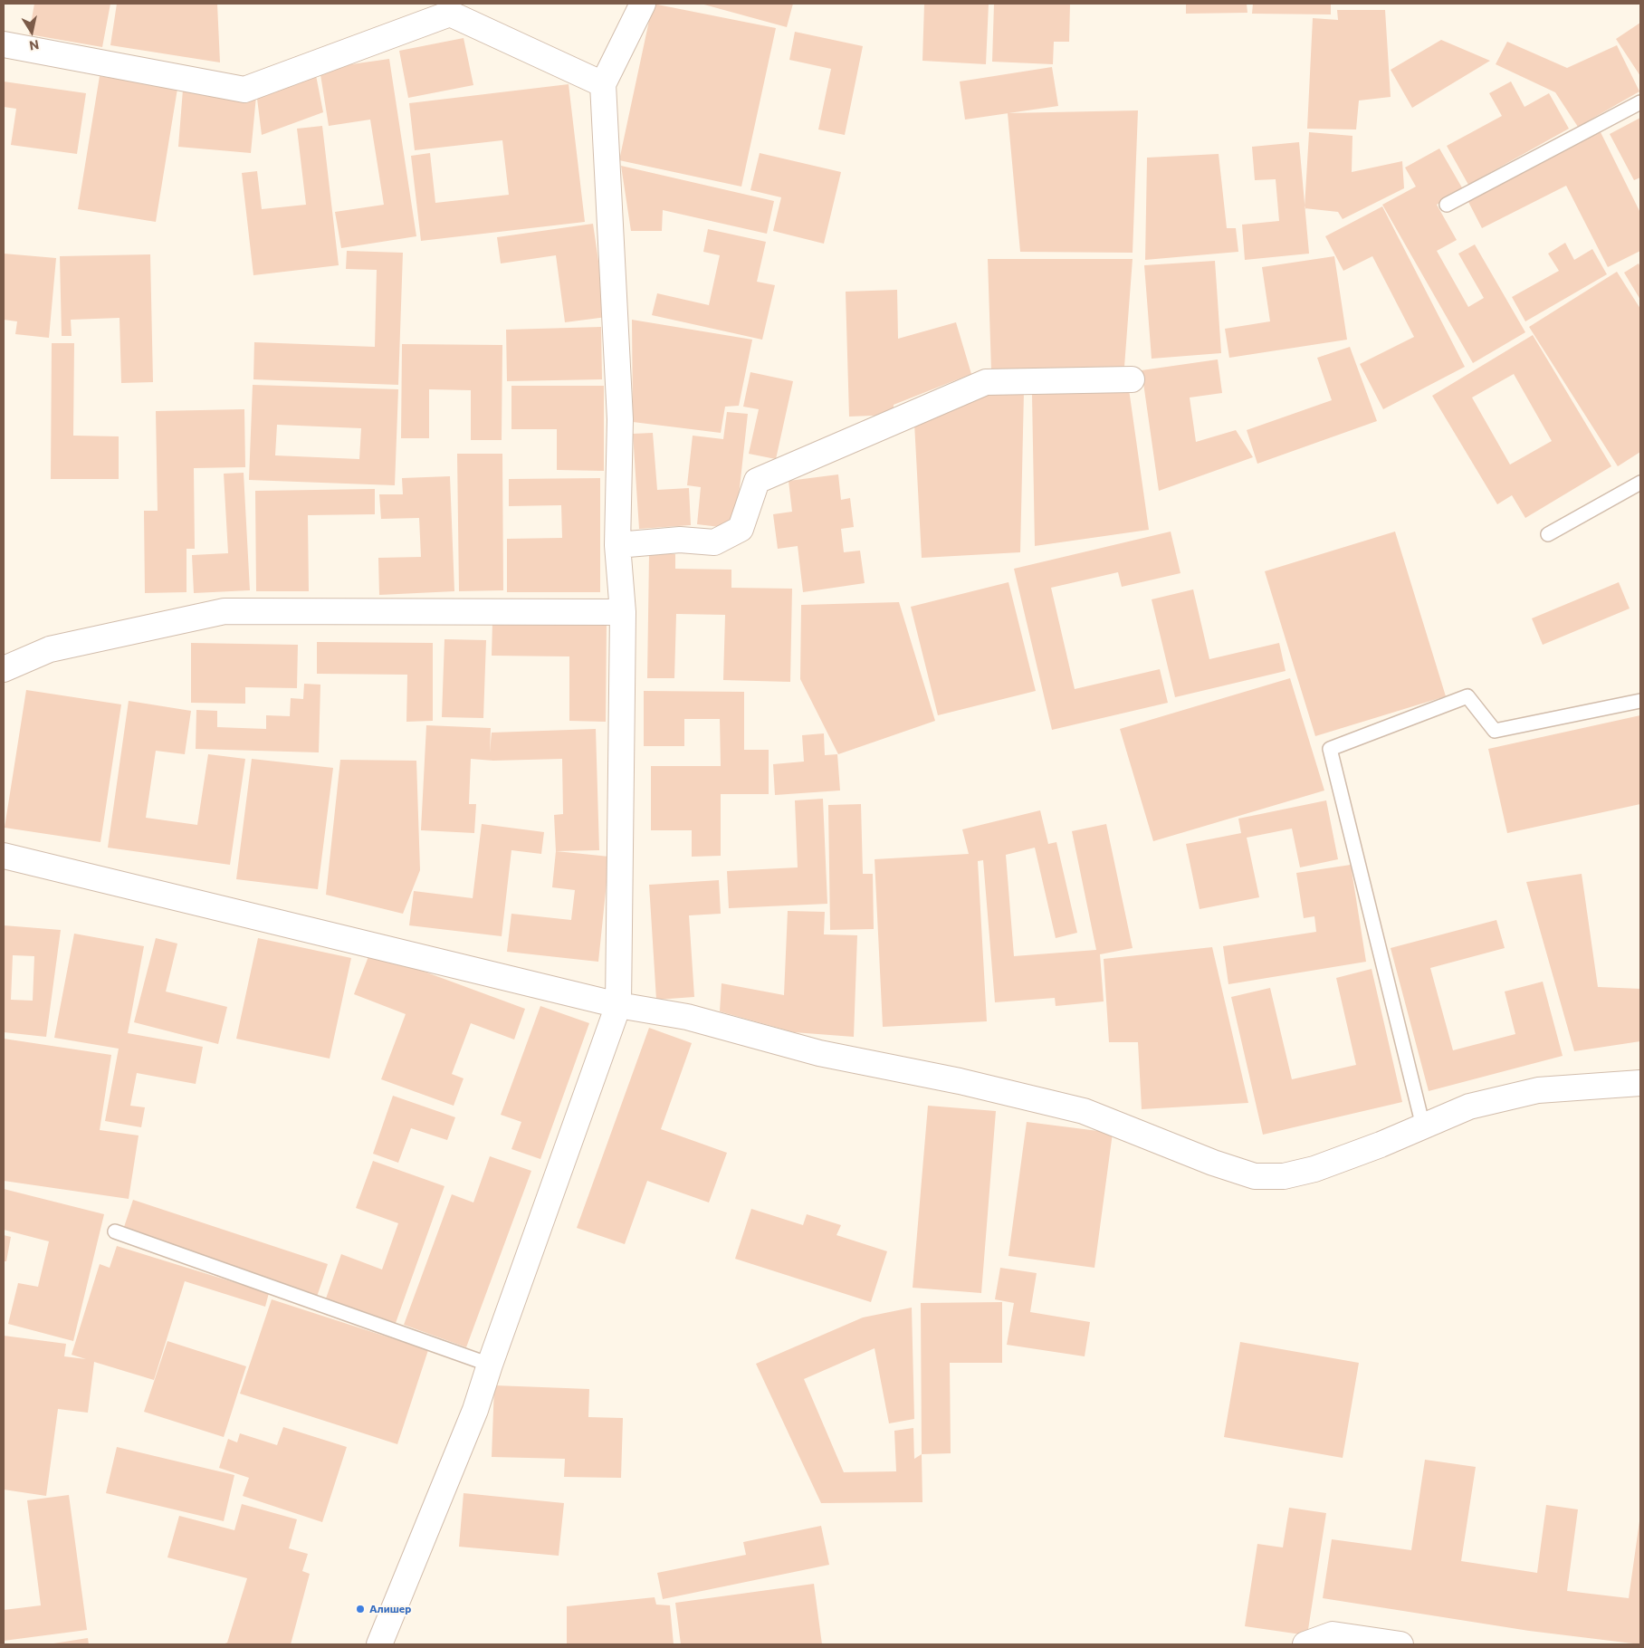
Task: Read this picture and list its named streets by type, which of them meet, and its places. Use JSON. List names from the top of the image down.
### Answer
{
  "places": ["Алишер"],
  "north": "bottom"
}
